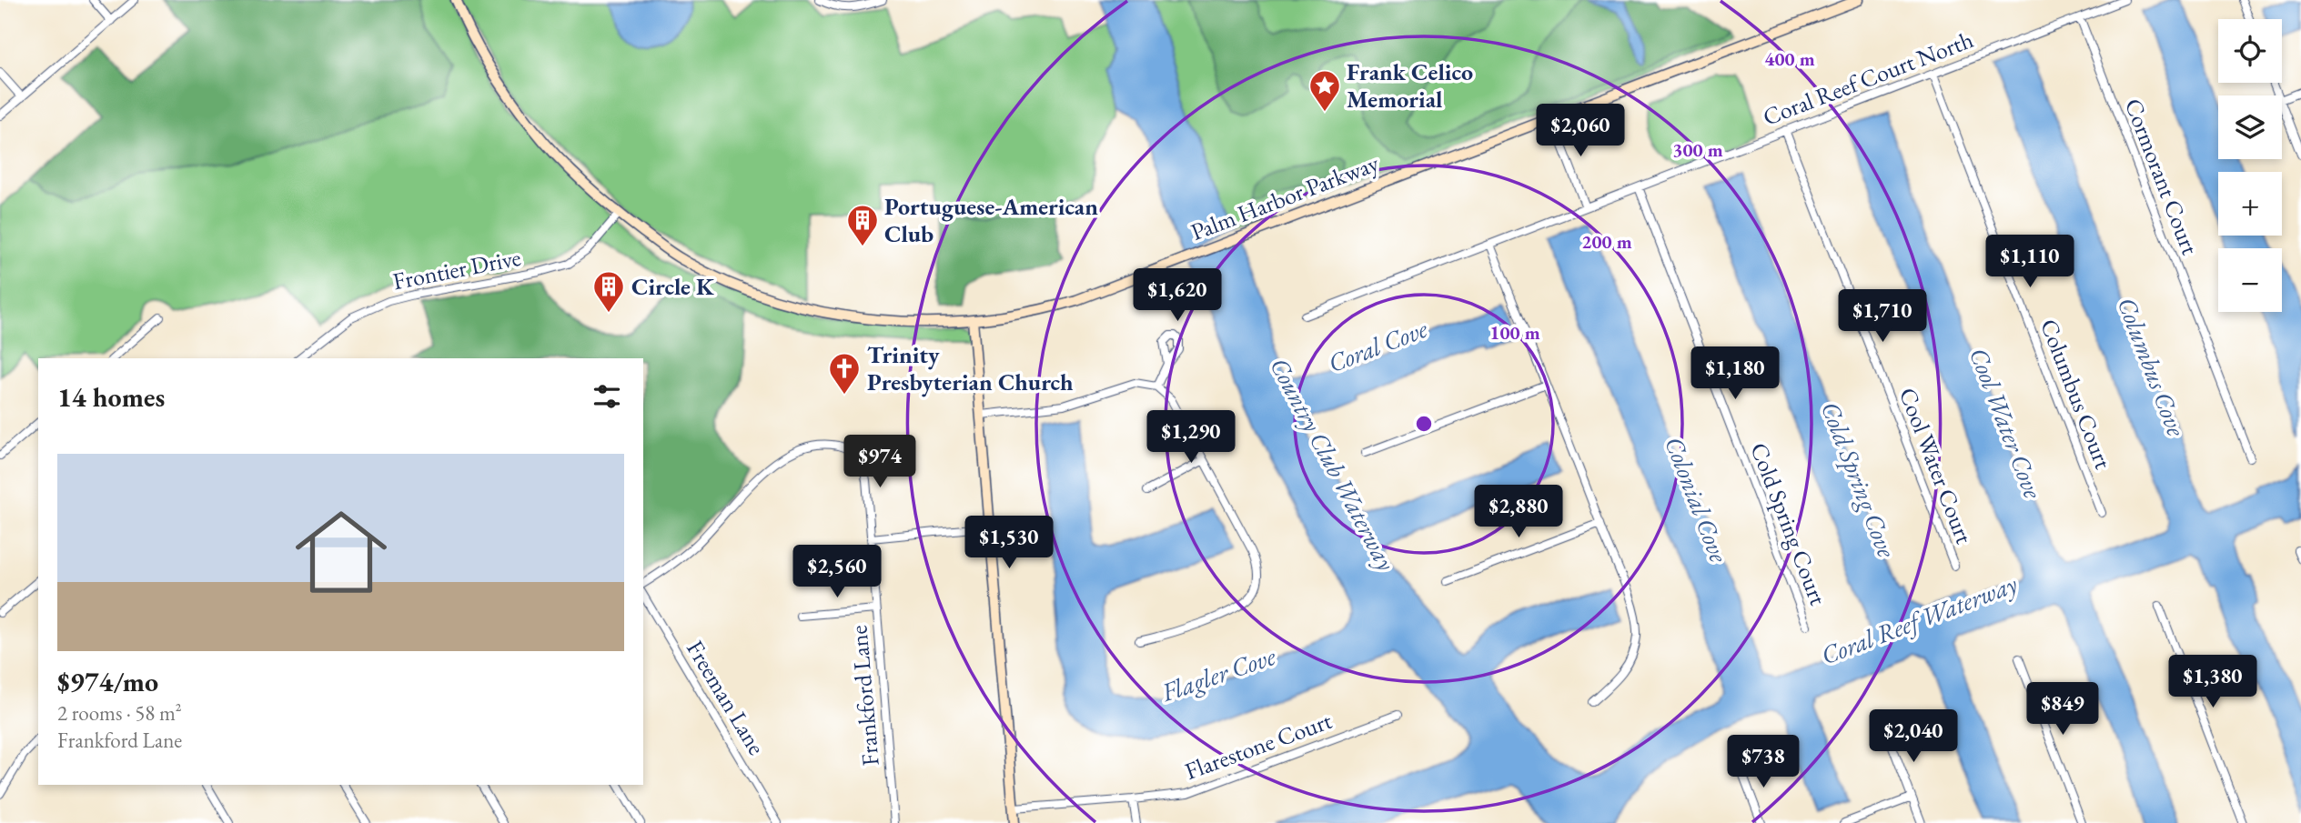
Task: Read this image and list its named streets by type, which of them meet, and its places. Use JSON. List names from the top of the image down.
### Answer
{
  "streets": {
    "street": [
      "Coral Reef Court North",
      "Cormorant Court",
      "Palm Harbor Parkway",
      "Frontier Drive",
      "Columbus Court",
      "Cool Water Court",
      "Cold Spring Court",
      "Frankford Lane",
      "Freeman Lane",
      "Flarestone Court"
    ]
  },
  "crossings": [
    ["Coral Reef Court North", "Cormorant Court"],
    ["Coral Reef Court North", "Columbus Court"],
    ["Coral Reef Court North", "Cool Water Court"],
    ["Coral Reef Court North", "Cold Spring Court"],
    ["Palm Harbor Parkway", "Frontier Drive"]
  ],
  "water": [
    "Coral Cove",
    "Columbus Cove",
    "Cool Water Cove",
    "Country Club Waterway",
    "Cold Spring Cove",
    "Colonial Cove",
    "Coral Reef Waterway",
    "Flagler Cove"
  ],
  "places": {
    "place": ["Frank Celico Memorial"],
    "building": ["Portuguese-American Club", "Circle K"],
    "church": ["Trinity Presbyterian Church"]
  },
  "page": {
    "map_buttons": ["+", "−"],
    "price": [
      "$2,060",
      "$1,110",
      "$1,620",
      "$1,710",
      "$1,180",
      "$1,290",
      "$974",
      "$2,880",
      "$1,530",
      "$2,560",
      "$1,380",
      "$849",
      "$2,040",
      "$738"
    ],
    "heading": "14 homes",
    "list": [
      {
        "name": "$974/mo",
        "note": "2 rooms · 58 m² · Frankford Lane"
      }
    ]
  },
  "rings": [
    "400 m",
    "300 m",
    "200 m",
    "100 m"
  ]
}
